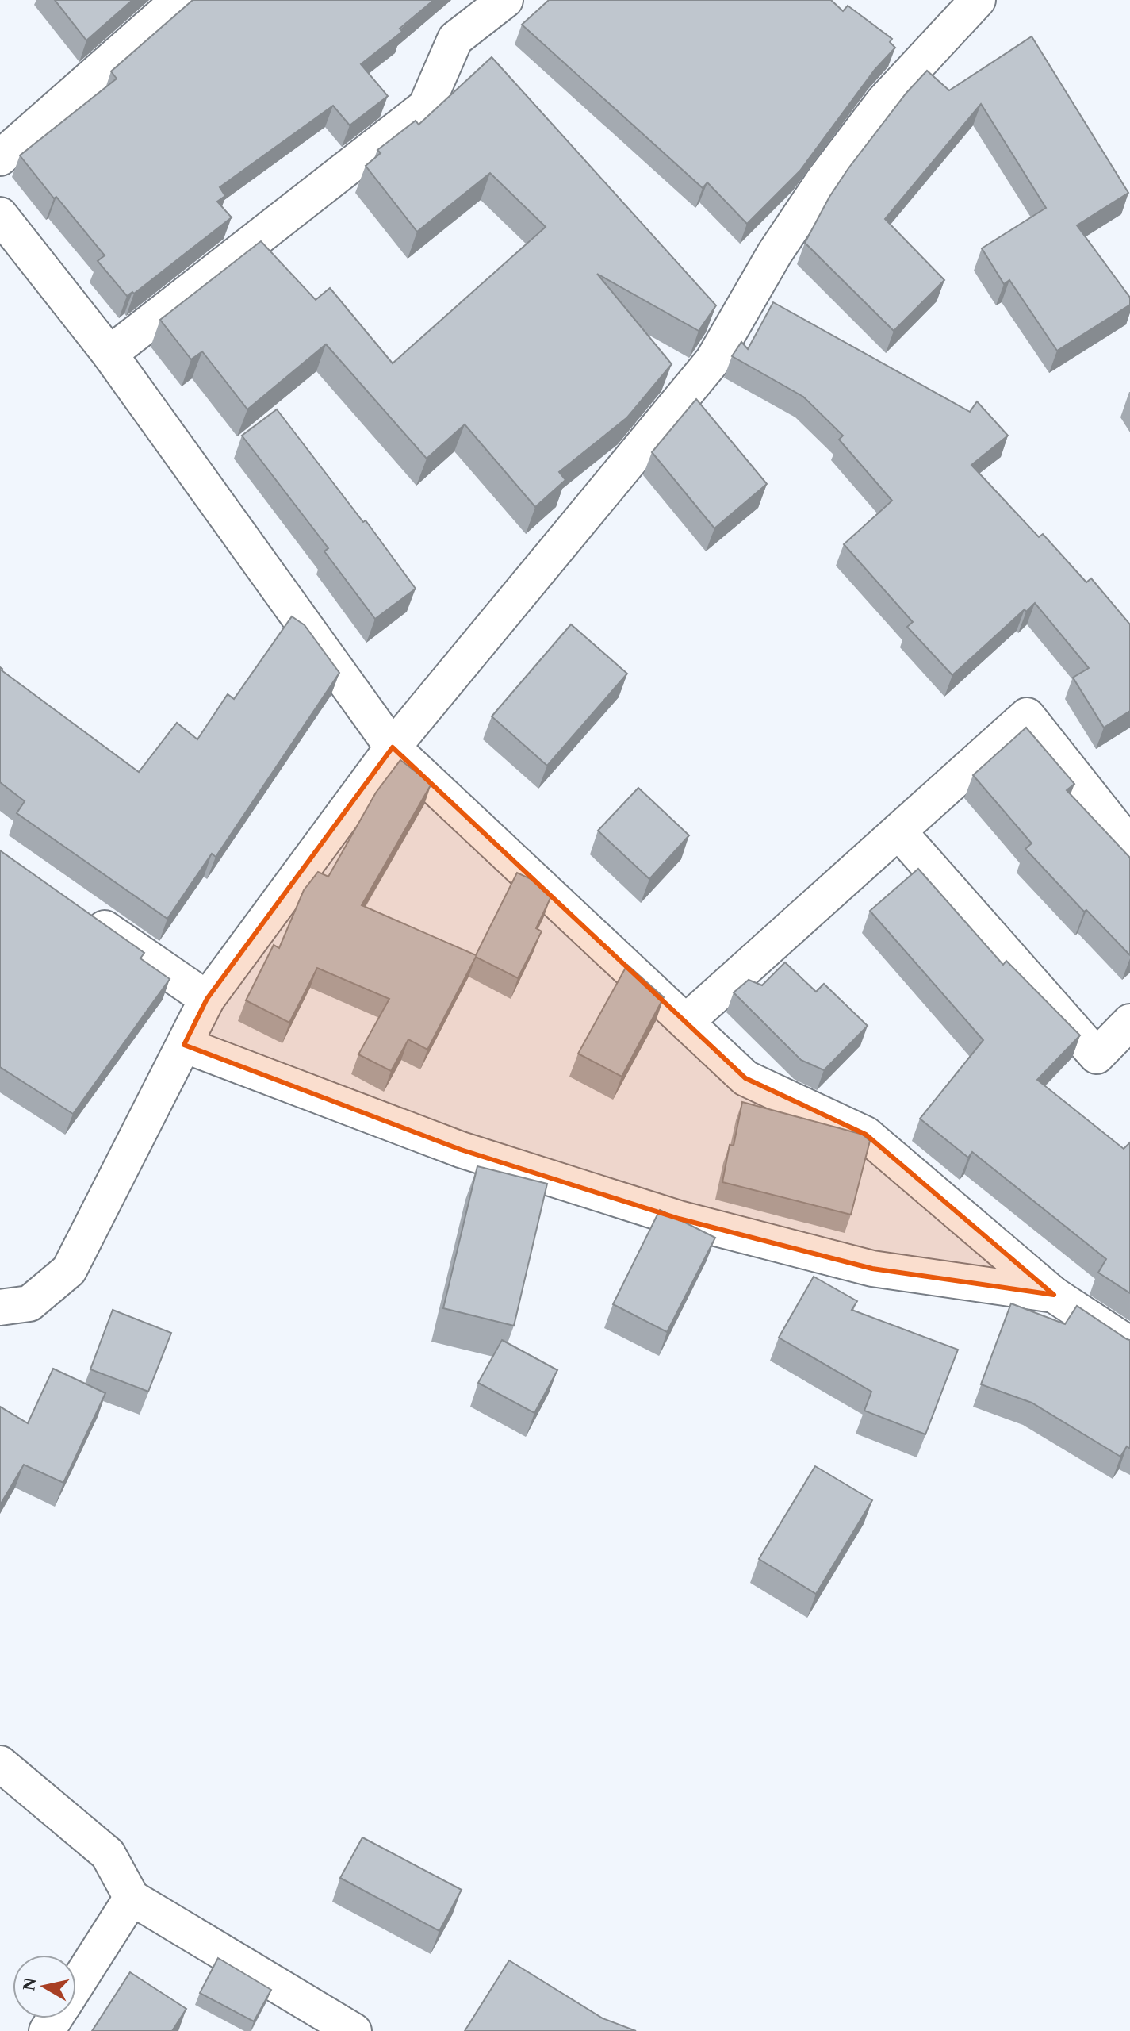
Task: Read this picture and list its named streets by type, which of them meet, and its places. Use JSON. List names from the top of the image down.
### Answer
{
  "north": "left"
}
